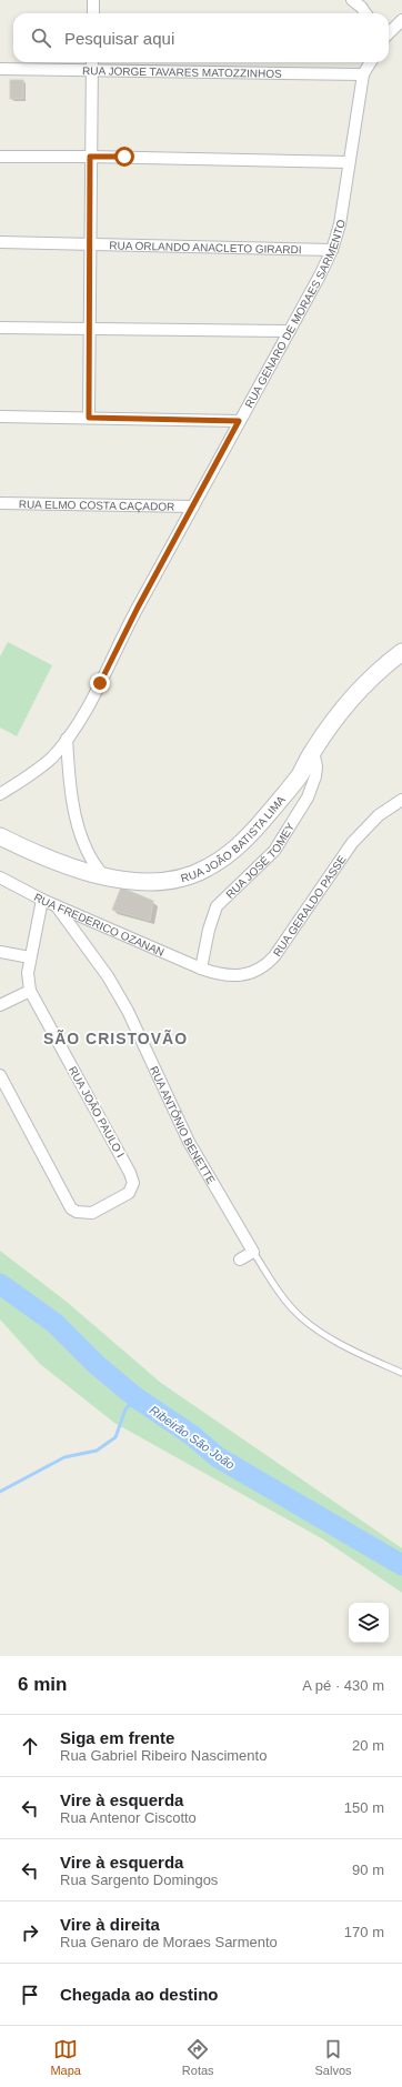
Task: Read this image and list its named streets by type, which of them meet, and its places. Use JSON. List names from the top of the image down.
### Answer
{
  "streets": {
    "street": [
      "RUA JORGE TAVARES MATOZZINHOS",
      "RUA ORLANDO ANACLETO GIRARDI",
      "RUA GENARO DE MORAES SARMENTO",
      "RUA ELMO COSTA CAÇADOR",
      "RUA JOÃO BATISTA LIMA",
      "RUA JOSÉ TOMEY",
      "RUA GERALDO PASSE",
      "RUA FREDERICO OZANAN",
      "RUA JOÃO PAULO I",
      "RUA ANTÔNIO BENETTE"
    ]
  },
  "crossings": [
    ["RUA JORGE TAVARES MATOZZINHOS", "RUA GENARO DE MORAES SARMENTO"],
    ["RUA ORLANDO ANACLETO GIRARDI", "RUA GENARO DE MORAES SARMENTO"],
    ["RUA GENARO DE MORAES SARMENTO", "RUA ELMO COSTA CAÇADOR"],
    ["RUA JOÃO BATISTA LIMA", "RUA JOSÉ TOMEY"],
    ["RUA JOSÉ TOMEY", "RUA GERALDO PASSE"],
    ["RUA JOSÉ TOMEY", "RUA FREDERICO OZANAN"],
    ["RUA GERALDO PASSE", "RUA FREDERICO OZANAN"],
    ["RUA FREDERICO OZANAN", "RUA JOÃO PAULO I"],
    ["RUA FREDERICO OZANAN", "RUA ANTÔNIO BENETTE"]
  ],
  "districts": ["SÃO CRISTOVÃO"],
  "water": ["Ribeirão São João"],
  "page": {
    "search": "Pesquisar aqui",
    "heading": ["6 min", "A pé · 430 m"],
    "list": [
      ["Siga em frente", "Rua Gabriel Ribeiro Nascimento", "20 m"],
      ["Vire à esquerda", "Rua Antenor Ciscotto", "150 m"],
      ["Vire à esquerda", "Rua Sargento Domingos", "90 m"],
      ["Vire à direita", "Rua Genaro de Moraes Sarmento", "170 m"],
      "Chegada ao destino"
    ],
    "nav": ["Mapa", "Rotas", "Salvos"]
  }
}
